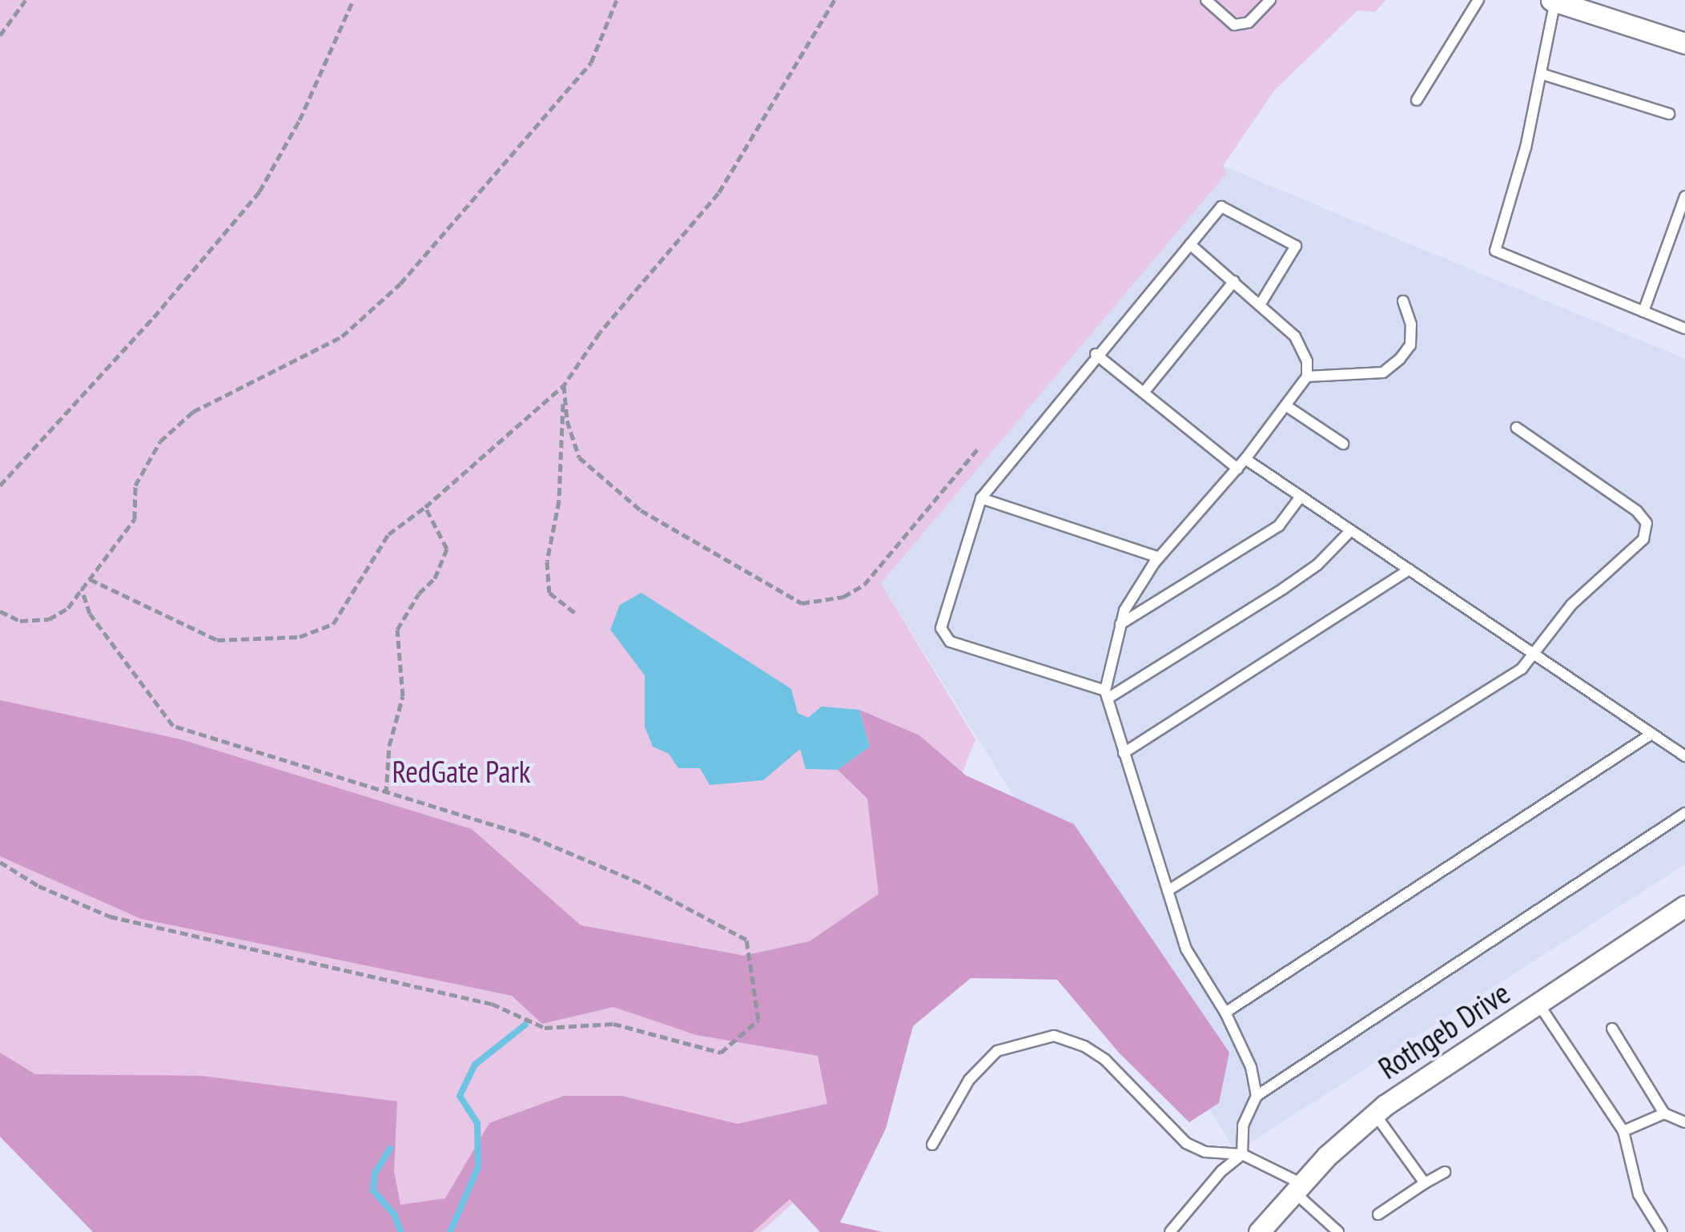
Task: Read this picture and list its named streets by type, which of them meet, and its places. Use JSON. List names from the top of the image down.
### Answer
{
  "streets": {
    "street": ["Rothgeb Drive"]
  },
  "parks": ["RedGate Park"]
}
